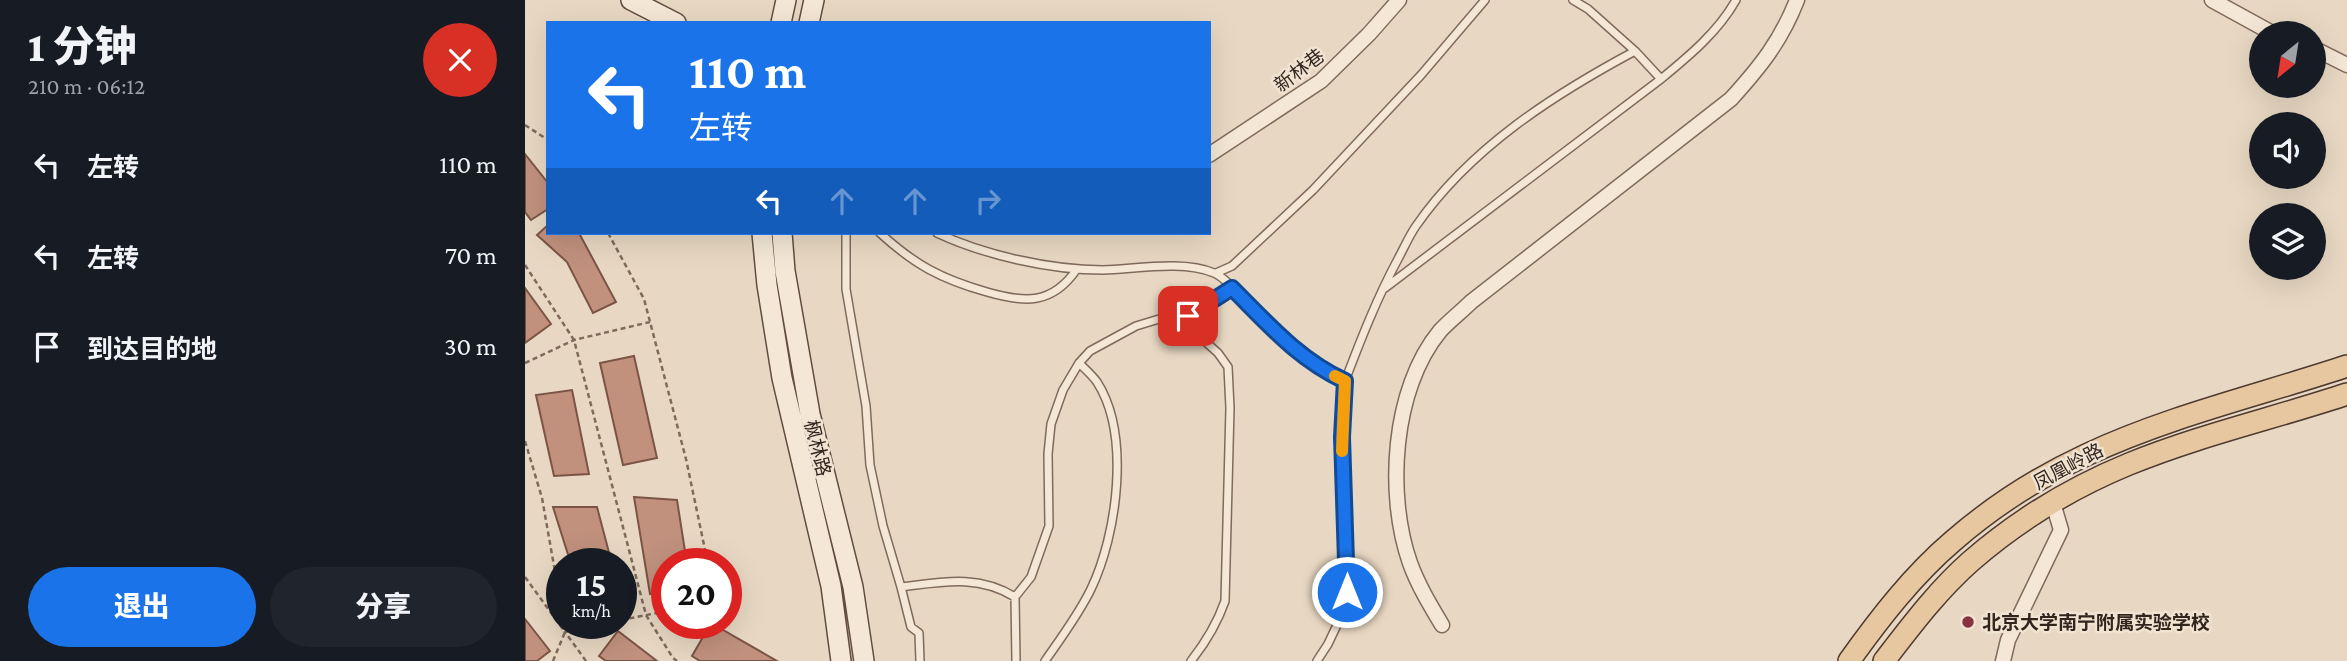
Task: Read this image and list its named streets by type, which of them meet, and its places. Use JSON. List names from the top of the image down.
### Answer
{
  "streets": {
    "main road": ["枫林路", "凤凰岭路"],
    "street": ["新林巷"]
  },
  "places": ["北京大学南宁附属实验学校"],
  "north": "bottom left",
  "page": {
    "heading": ["1 分钟", "210 m · 06:12"],
    "turn": ["110 m", "左转"],
    "list": [
      {
        "name": "左转",
        "value": "110 m"
      },
      {
        "name": "左转",
        "value": "70 m"
      },
      {
        "name": "到达目的地",
        "value": "30 m"
      }
    ],
    "speed": "15 km/h",
    "limit": "20",
    "buttons": ["退出", "分享"]
  }
}
